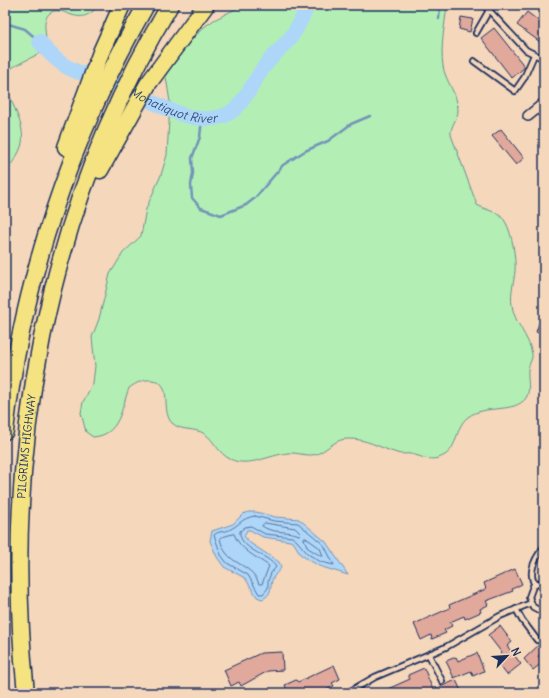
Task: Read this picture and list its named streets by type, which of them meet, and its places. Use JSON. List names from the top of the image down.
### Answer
{
  "streets": {
    "highway": ["PILGRIMS HIGHWAY"]
  },
  "water": ["Monatiquot River"],
  "north": "top right"
}
